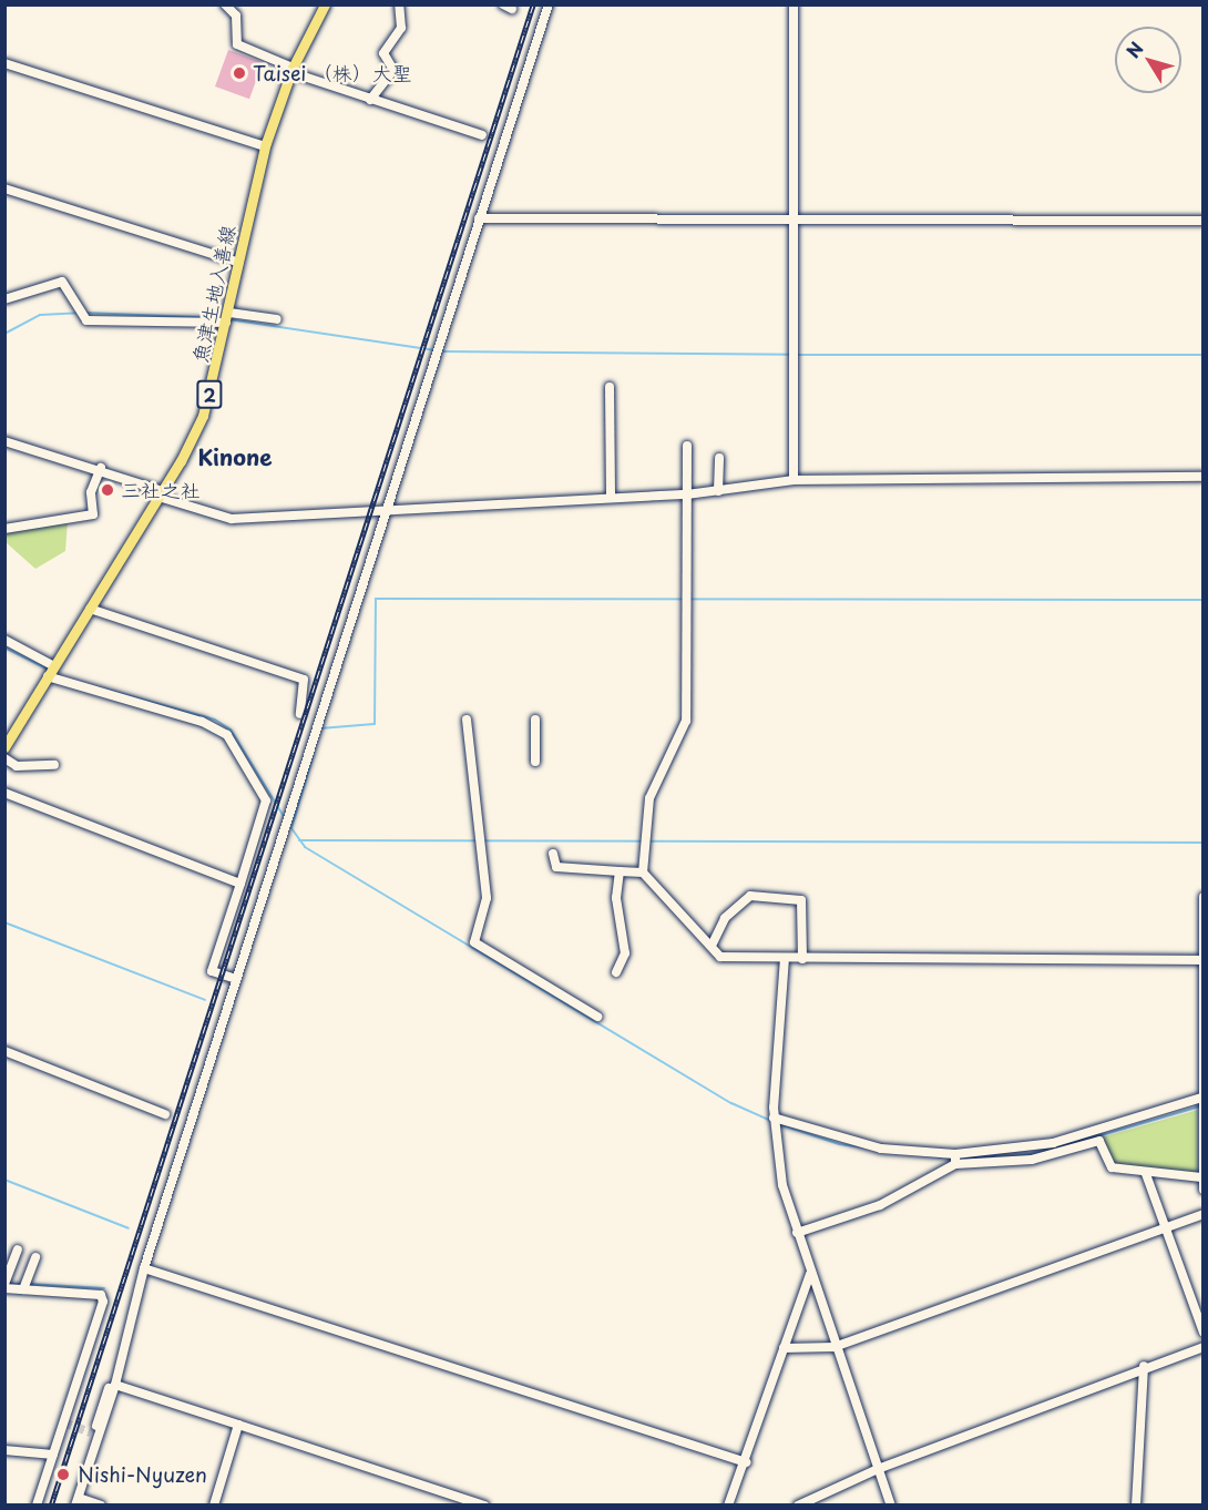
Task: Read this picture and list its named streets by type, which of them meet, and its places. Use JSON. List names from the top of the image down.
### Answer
{
  "streets": {
    "main road": ["魚津生地入善線", "2"]
  },
  "districts": ["Kinone"],
  "places": ["Taisei （株）大聖", "三社之社", "Nishi-Nyuzen"],
  "north": "top left"
}
